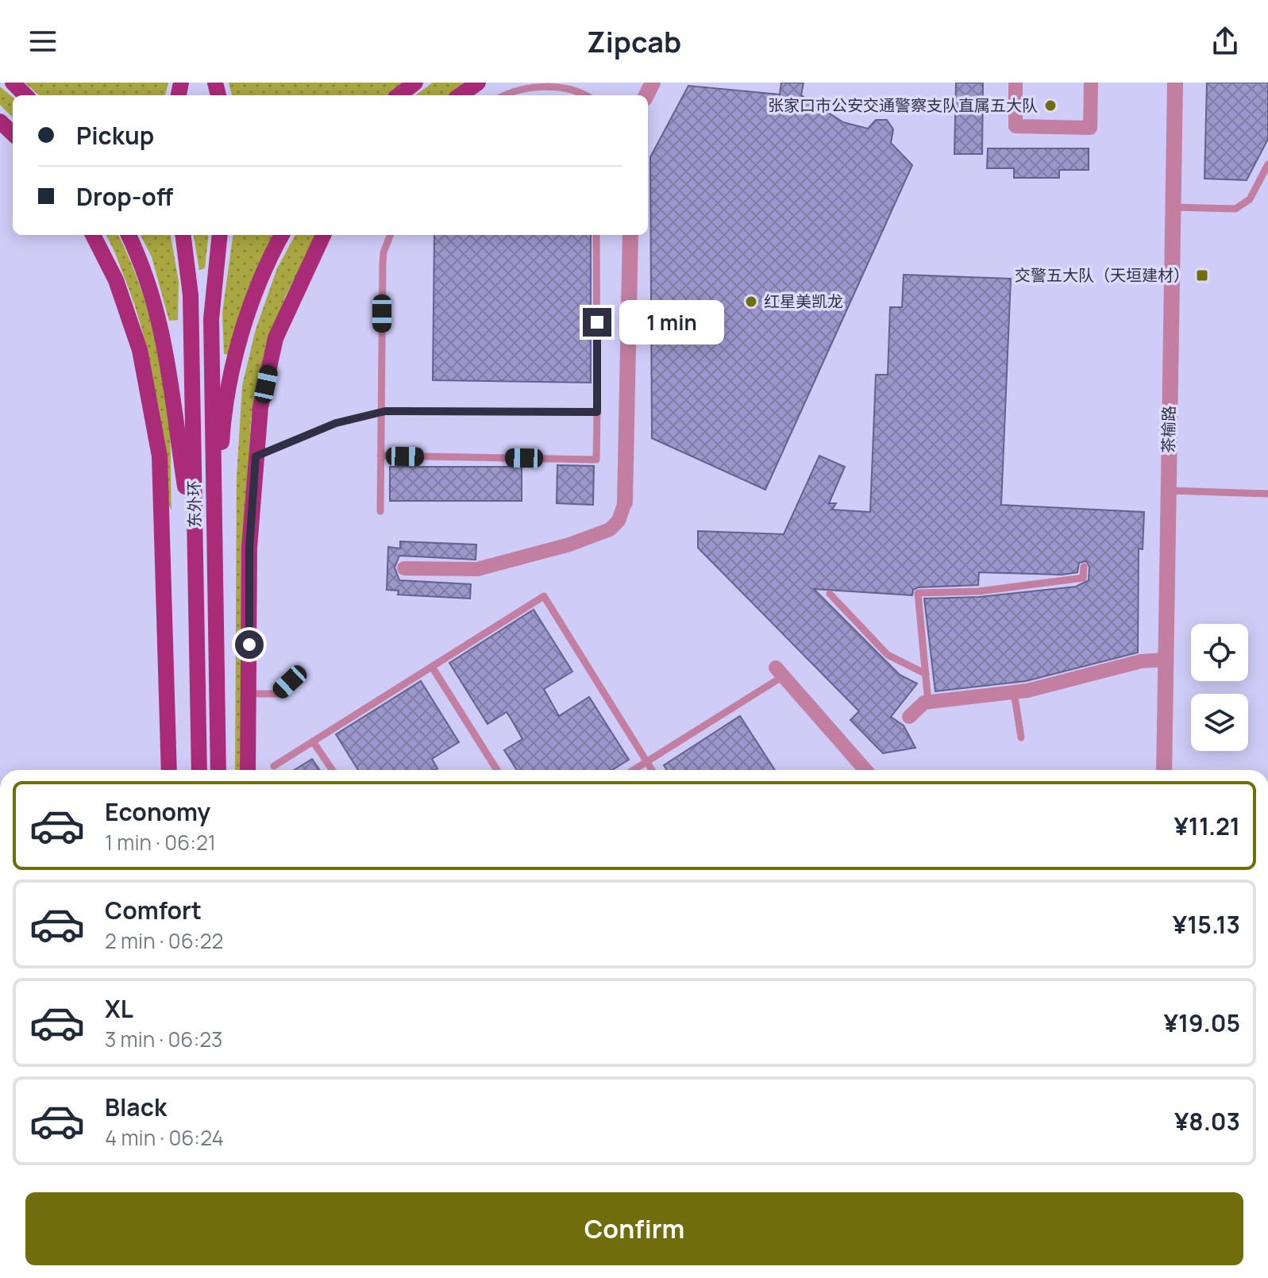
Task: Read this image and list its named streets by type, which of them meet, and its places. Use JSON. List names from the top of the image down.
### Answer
{
  "streets": {
    "main road": ["东外环"],
    "street": ["茶榆路"]
  },
  "places": {
    "other": ["张家口市公安交通警察支队直属五大队", "红星美凯龙"],
    "transit": ["交警五大队（天垣建材）"]
  },
  "page": {
    "header": "Zipcab",
    "banner": ["Pickup", "Drop-off"],
    "bubble": "1 min",
    "list": [
      {
        "name": "Economy",
        "note": "1 min · 06:21",
        "value": "¥11.21"
      },
      {
        "name": "Comfort",
        "note": "2 min · 06:22",
        "value": "¥15.13"
      },
      {
        "name": "XL",
        "note": "3 min · 06:23",
        "value": "¥19.05"
      },
      {
        "name": "Black",
        "note": "4 min · 06:24",
        "value": "¥8.03"
      }
    ],
    "buttons": "Confirm"
  }
}
